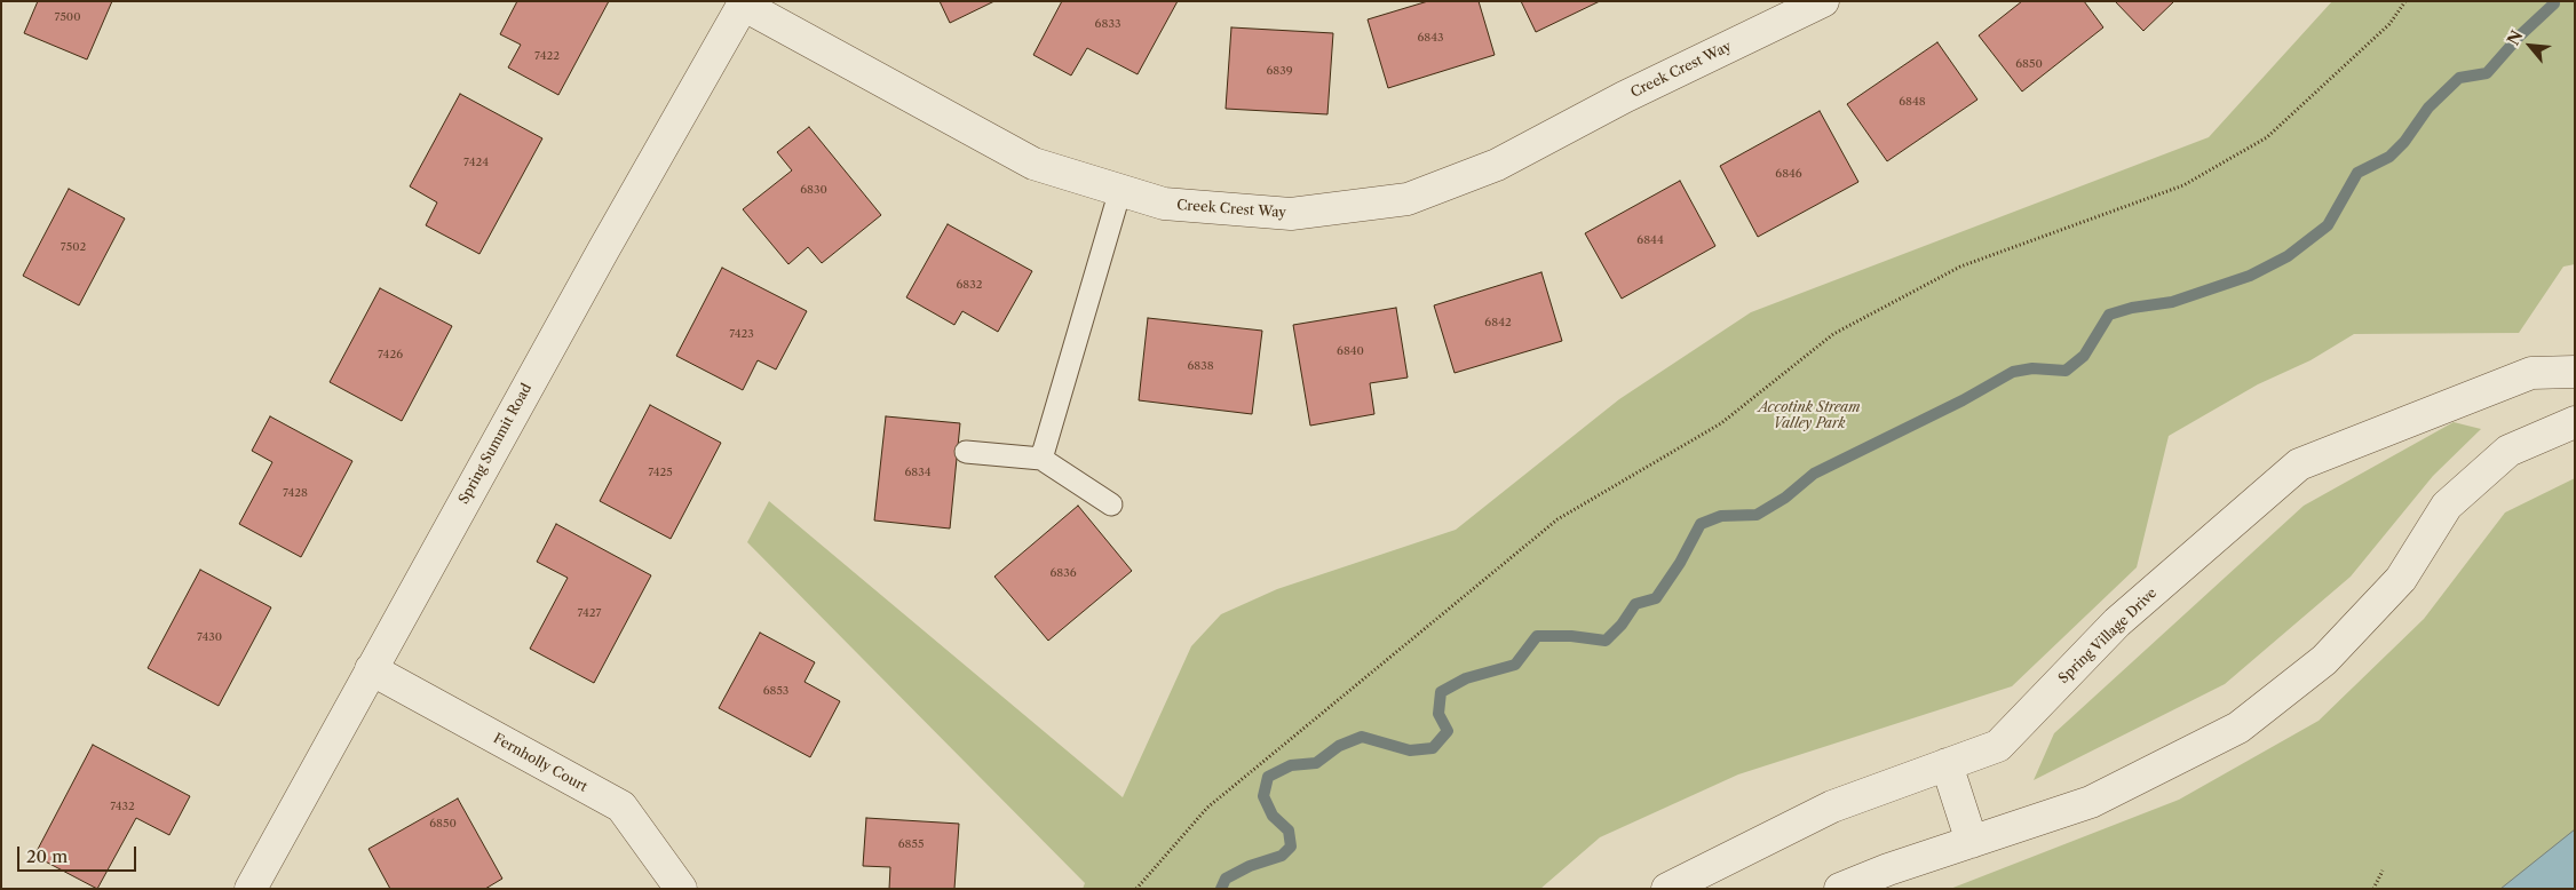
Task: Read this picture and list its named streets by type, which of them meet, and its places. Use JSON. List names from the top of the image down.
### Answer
{
  "streets": {
    "street": [
      "Creek Crest Way",
      "Spring Summit Road",
      "Spring Village Drive",
      "Fernholly Court"
    ]
  },
  "crossings": [
    ["Creek Crest Way", "Spring Summit Road"],
    ["Spring Summit Road", "Fernholly Court"]
  ],
  "parks": ["Accotink Stream Valley Park"],
  "house_numbers": [
    "7500",
    "6833",
    "6843",
    "7422",
    "6850",
    "6839",
    "6848",
    "7424",
    "6846",
    "6830",
    "6844",
    "7502",
    "6832",
    "6842",
    "7423",
    "6840",
    "7426",
    "6838",
    "7425",
    "6834",
    "7428",
    "6836",
    "7427",
    "7430",
    "6853",
    "7432",
    "6850",
    "6855"
  ],
  "scale_bar": "20 m",
  "north": "top left"
}
